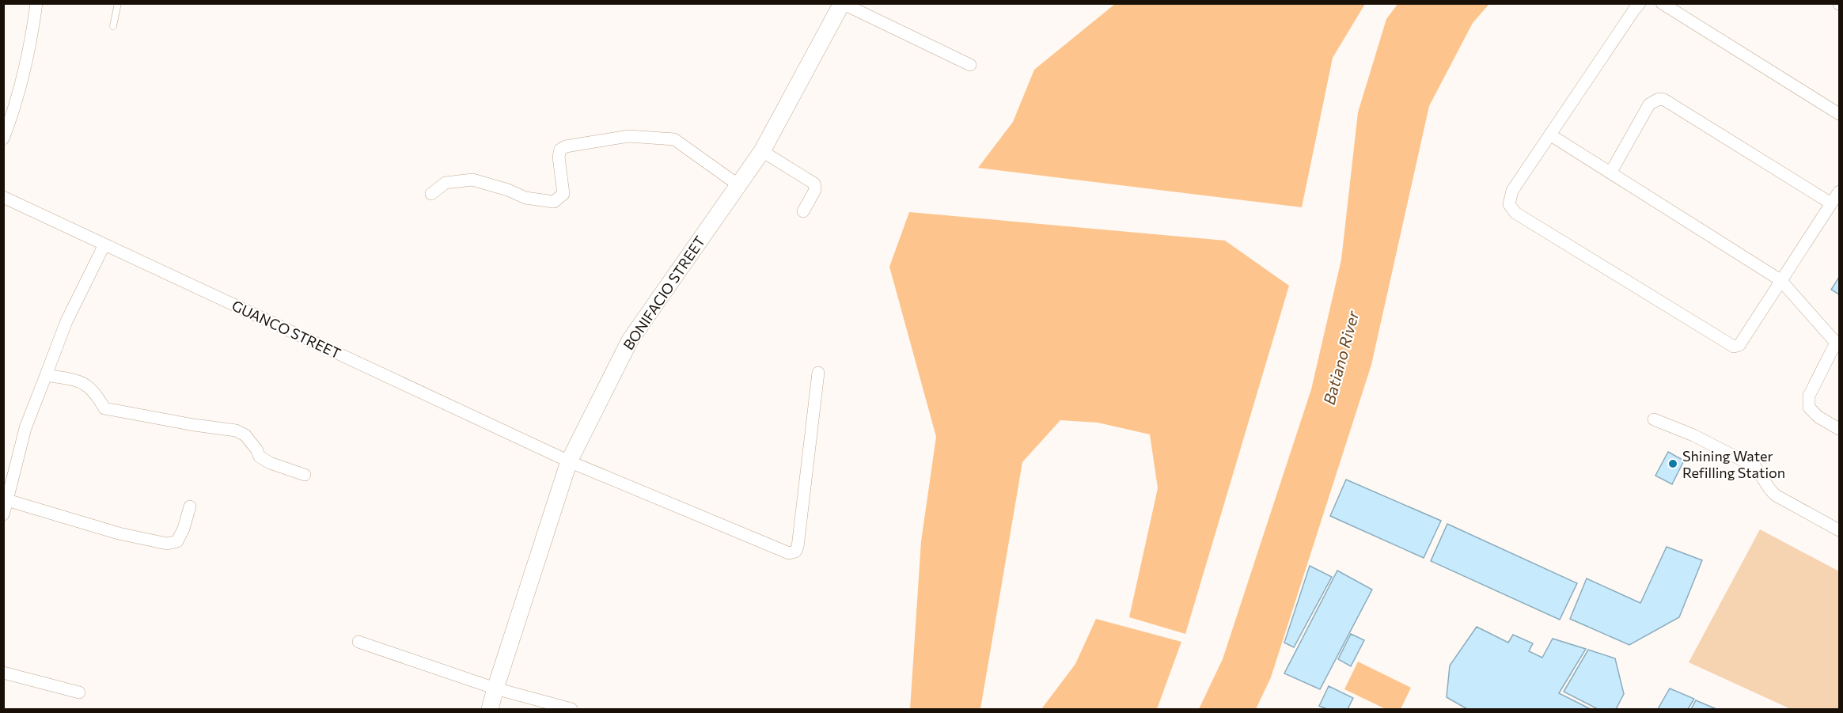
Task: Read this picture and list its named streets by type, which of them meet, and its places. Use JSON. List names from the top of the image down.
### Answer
{
  "streets": {
    "street": ["BONIFACIO STREET", "GUANCO STREET"]
  },
  "crossings": [
    ["BONIFACIO STREET", "GUANCO STREET"]
  ],
  "water": ["Batiano River"],
  "places": ["Shining Water Refilling Station"]
}
